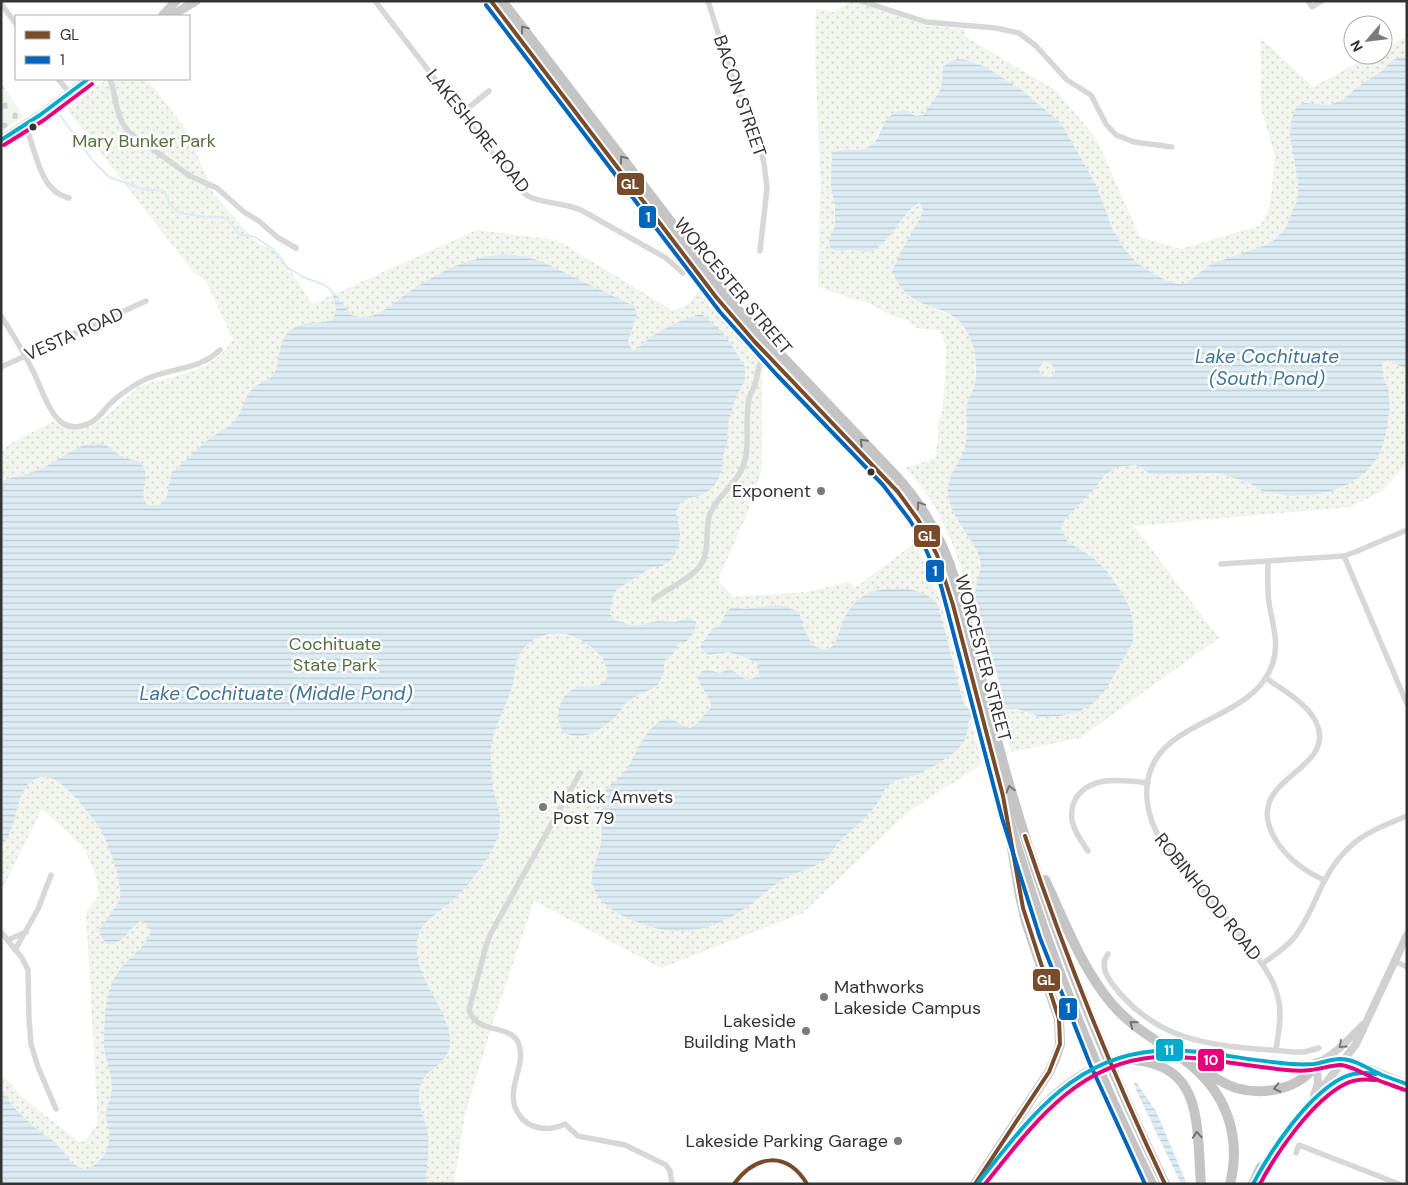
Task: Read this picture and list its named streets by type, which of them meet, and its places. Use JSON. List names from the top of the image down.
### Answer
{
  "streets": {
    "highway": ["WORCESTER STREET"],
    "street": [
      "BACON STREET",
      "LAKESHORE ROAD",
      "VESTA ROAD",
      "ROBINHOOD ROAD"
    ]
  },
  "water": ["Lake Cochituate (South Pond)", "Lake Cochituate (Middle Pond)"],
  "parks": ["Mary Bunker Park", "Cochituate State Park"],
  "places": [
    "Exponent",
    "Natick Amvets Post 79",
    "Mathworks Lakeside Campus",
    "Lakeside Building Math",
    "Lakeside Parking Garage"
  ],
  "lines": [
    "transit line GL",
    "transit line 1",
    "transit line 11",
    "transit line 10"
  ],
  "legend": ["GL", "1"],
  "north": "bottom left"
}
